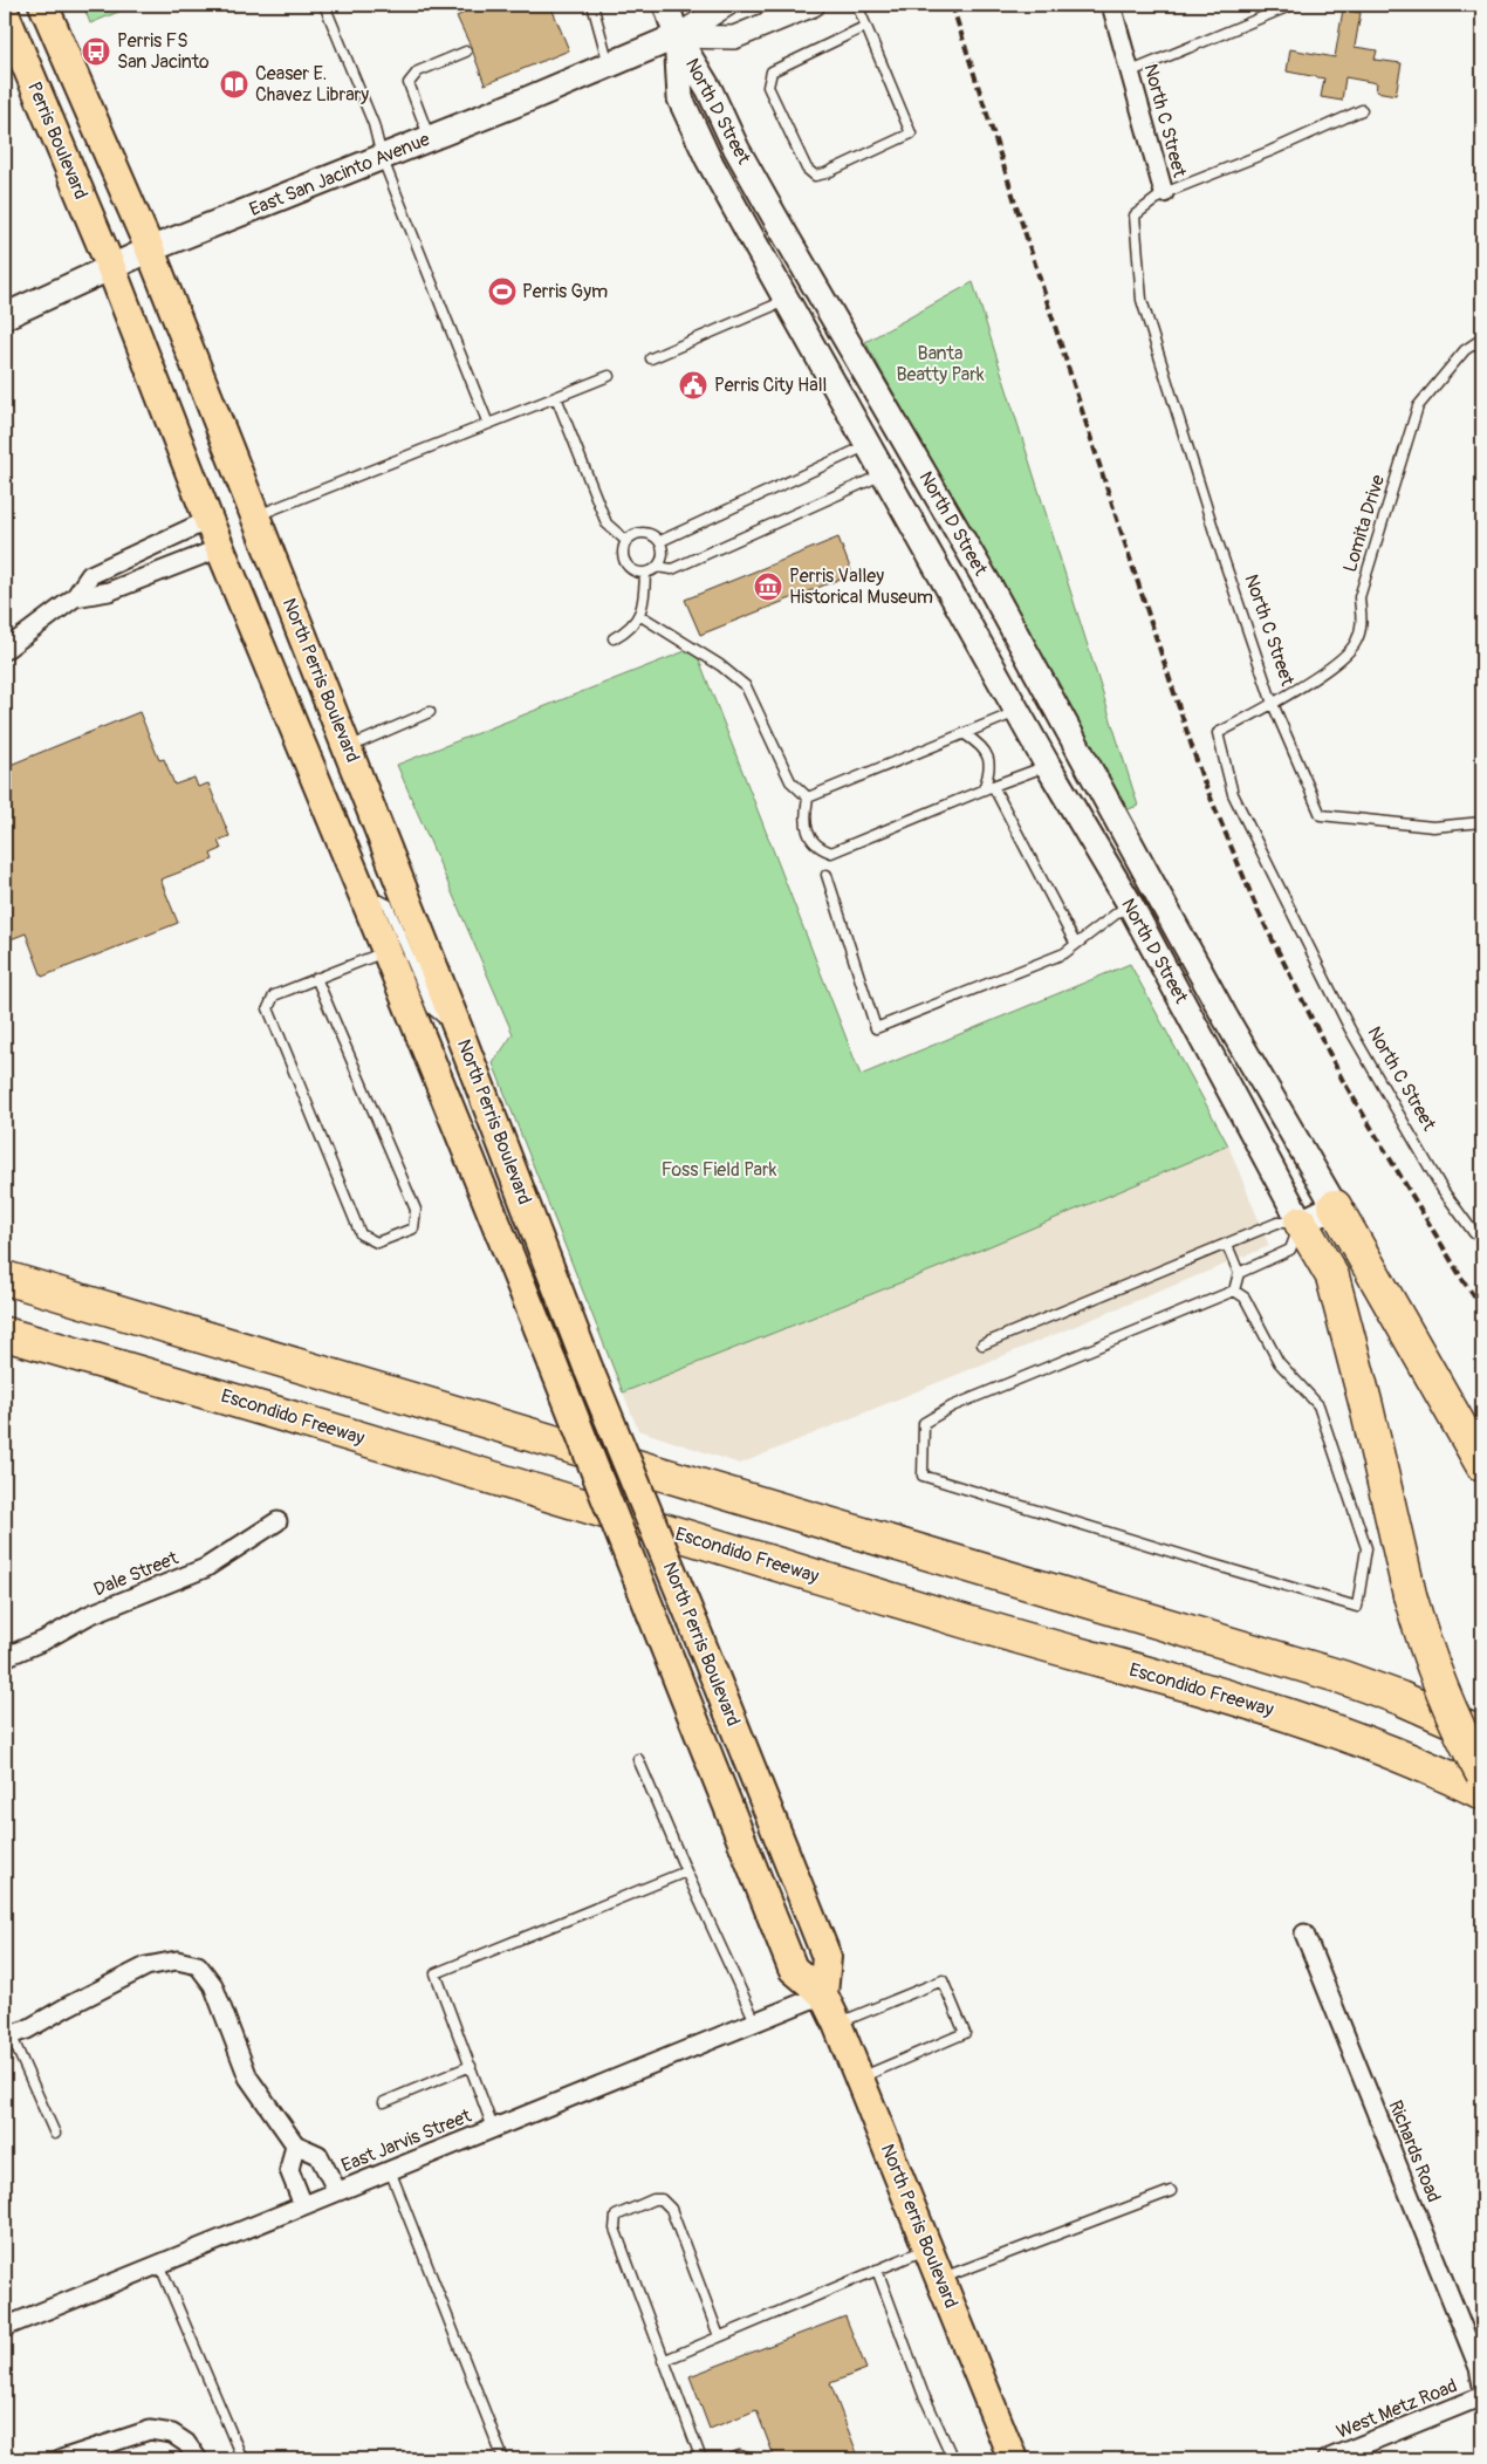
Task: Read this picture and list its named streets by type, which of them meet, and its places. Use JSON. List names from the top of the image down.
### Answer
{
  "streets": {
    "highway": ["Escondido Freeway"],
    "main road": [
      "North D Street",
      "Perris Boulevard",
      "East San Jacinto Avenue",
      "North Perris Boulevard"
    ],
    "street": [
      "North C Street",
      "Dale Street",
      "East Jarvis Street",
      "Richards Road",
      "West Metz Road"
    ],
    "lane": ["Lomita Drive"]
  },
  "crossings": [
    ["North D Street", "East San Jacinto Avenue"],
    ["North C Street", "Lomita Drive"],
    ["Perris Boulevard", "East San Jacinto Avenue"],
    ["Perris Boulevard", "North Perris Boulevard"],
    ["East San Jacinto Avenue", "North Perris Boulevard"],
    ["North Perris Boulevard", "East Jarvis Street"]
  ],
  "parks": ["Banta Beatty Park", "Foss Field Park"],
  "places": {
    "bus stop": ["Perris FS San Jacinto"],
    "library": ["Ceaser E. Chavez Library"],
    "sports": ["Perris Gym"],
    "public building": ["Perris City Hall"],
    "museum": ["Perris Valley Historical Museum"]
  }
}
